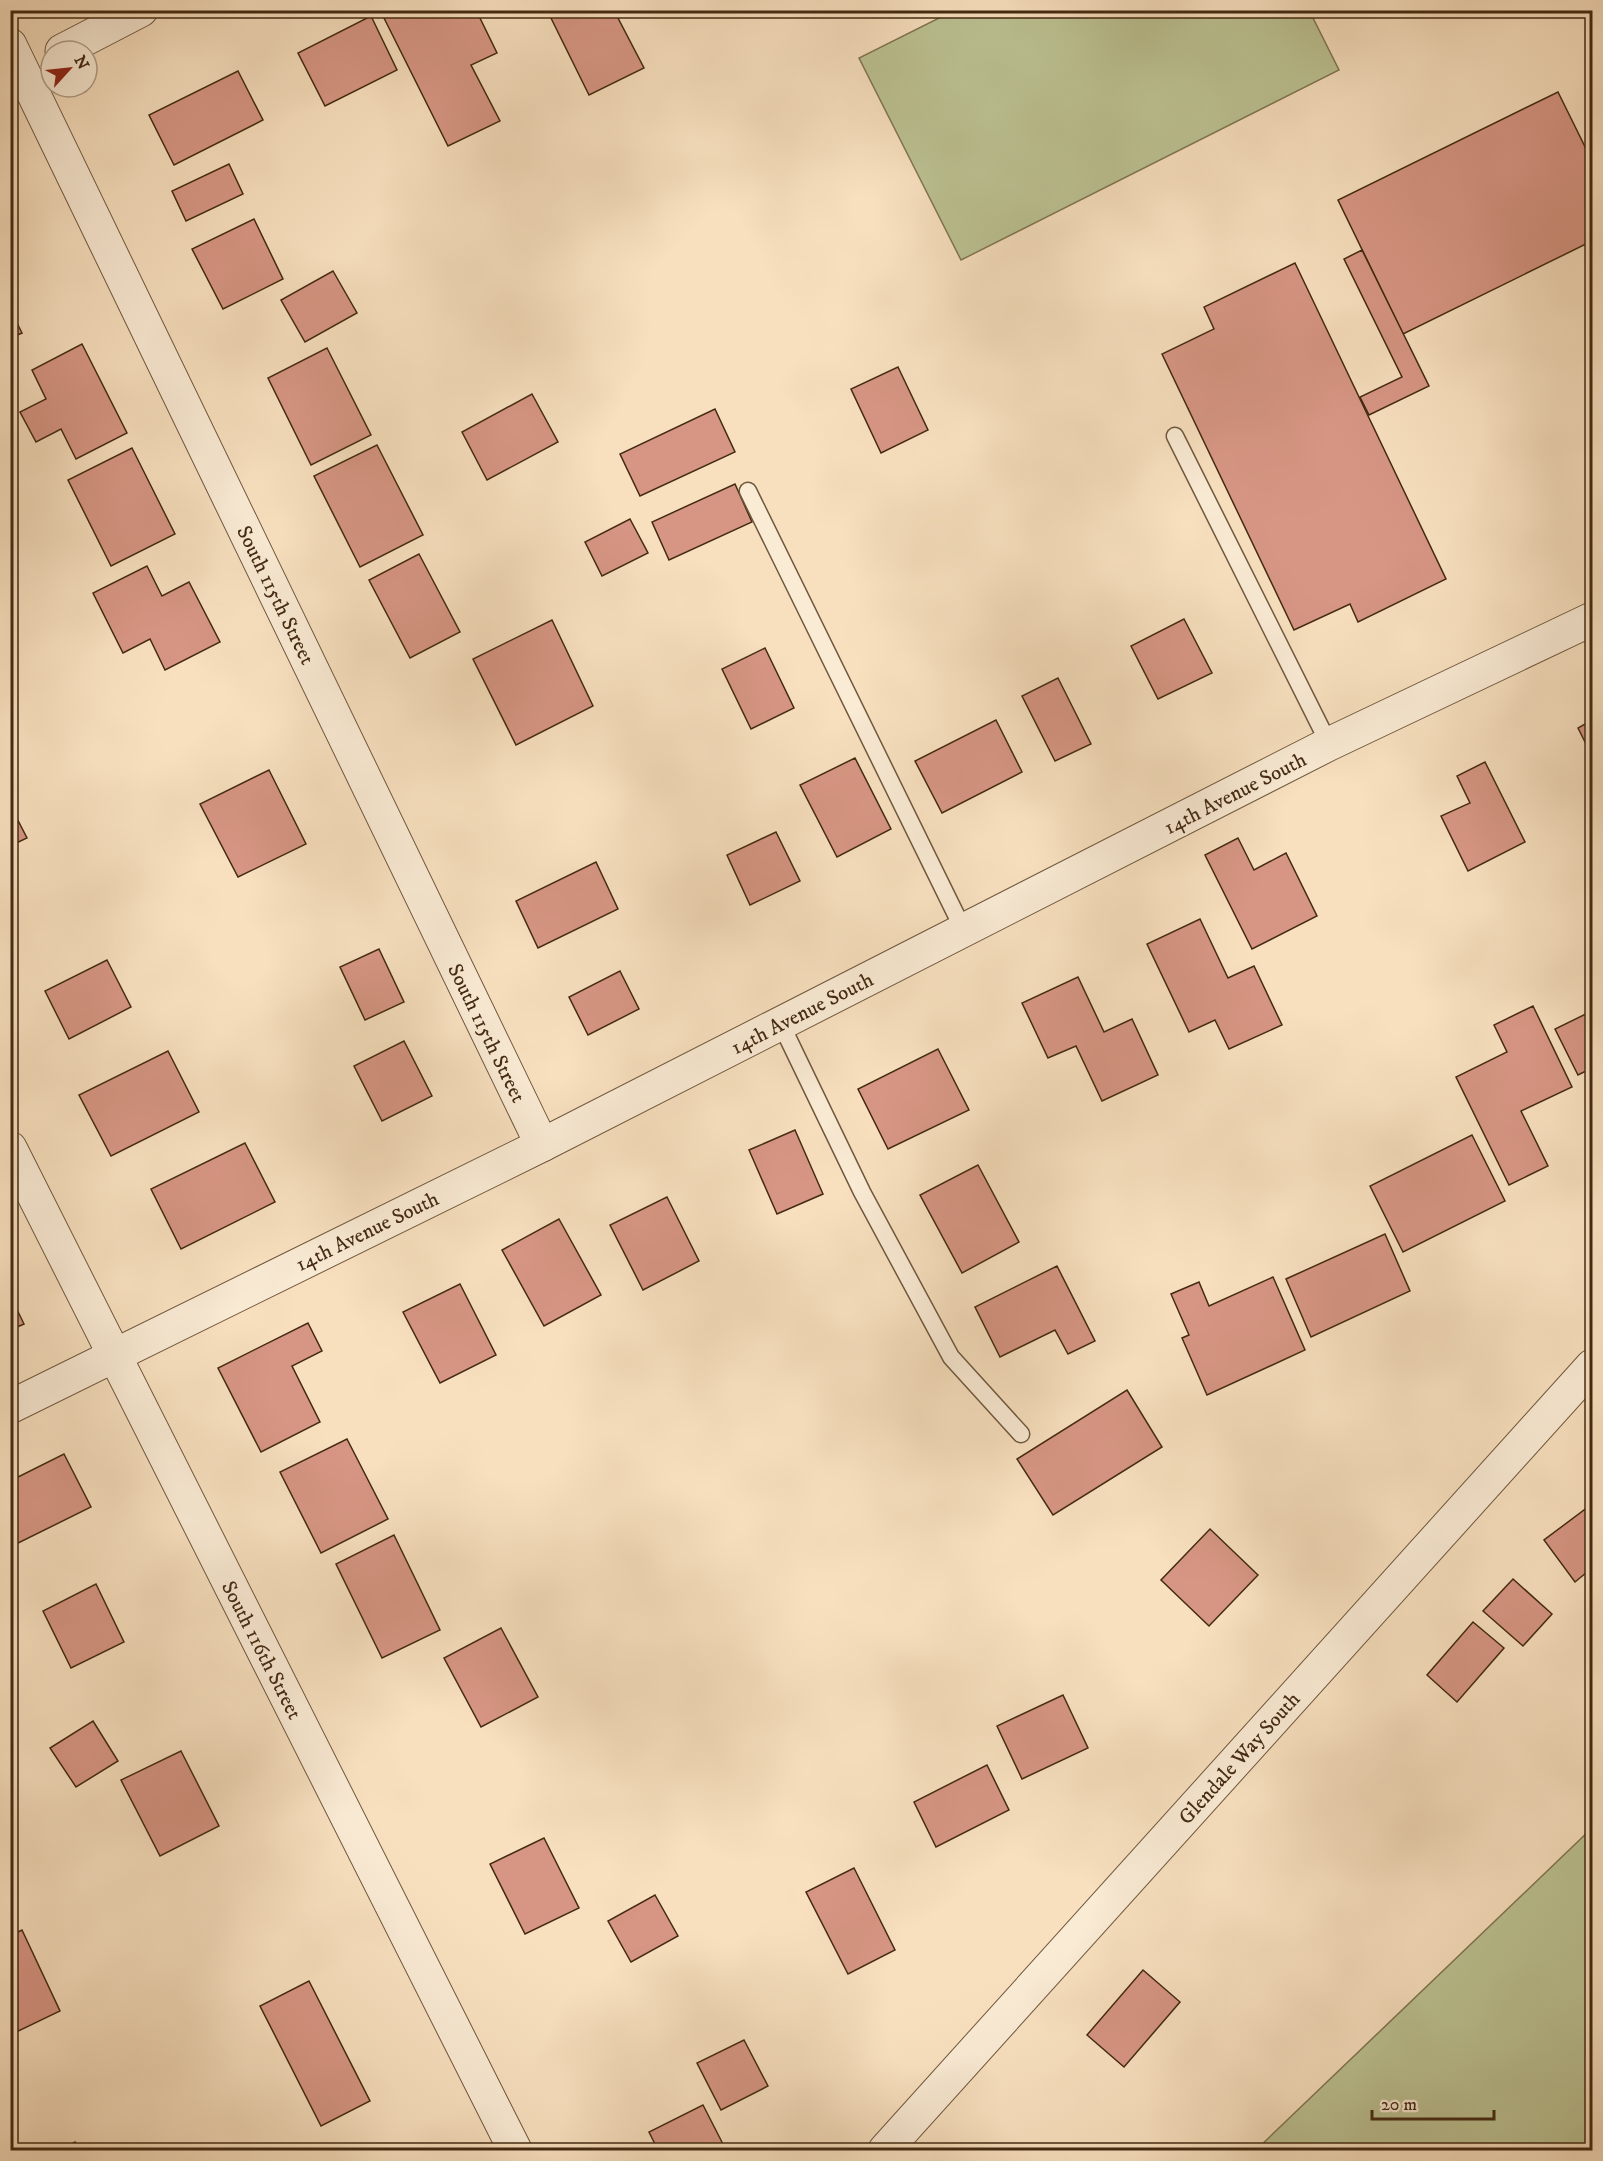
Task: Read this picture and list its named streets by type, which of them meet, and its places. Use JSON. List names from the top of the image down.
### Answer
{
  "streets": {
    "street": [
      "South 115th Street",
      "14th Avenue South",
      "South 116th Street",
      "Glendale Way South"
    ]
  },
  "crossings": [
    ["South 115th Street", "14th Avenue South"],
    ["14th Avenue South", "South 116th Street"]
  ],
  "scale_bar": "20 m",
  "north": "top right"
}
